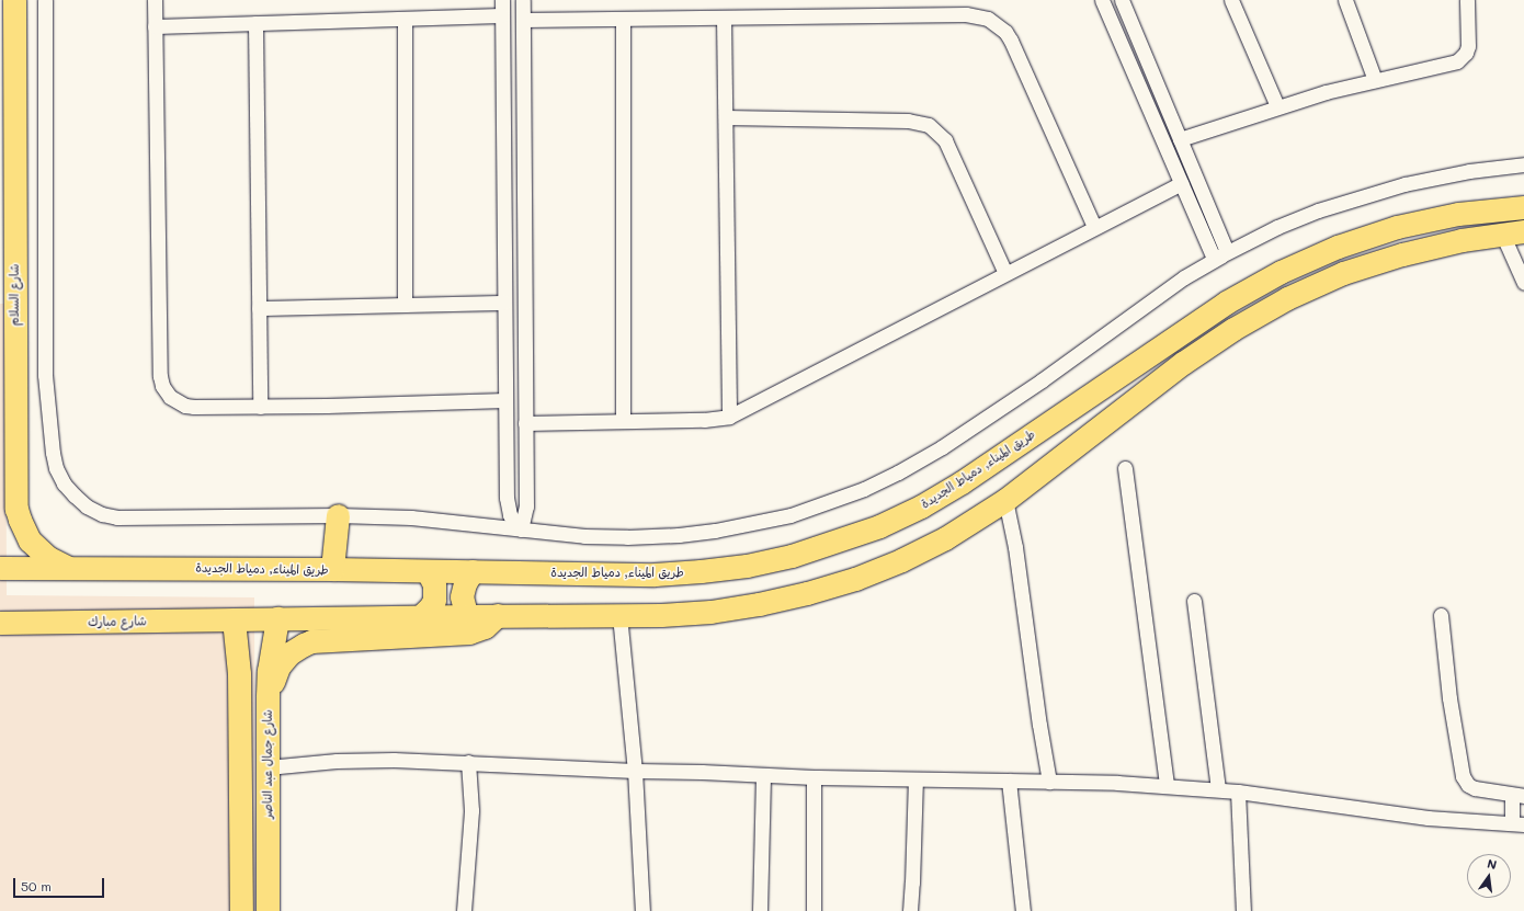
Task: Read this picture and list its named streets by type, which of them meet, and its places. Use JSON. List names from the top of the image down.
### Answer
{
  "streets": {
    "main road": [
      "شارع السلام",
      "طريق الميناء, دمياط الجديدة",
      "شارع مبارك",
      "شارع جمال عبد الناصر"
    ]
  },
  "crossings": [
    ["شارع السلام", "طريق الميناء, دمياط الجديدة"]
  ],
  "scale_bar": "50 m",
  "north": "top"
}
